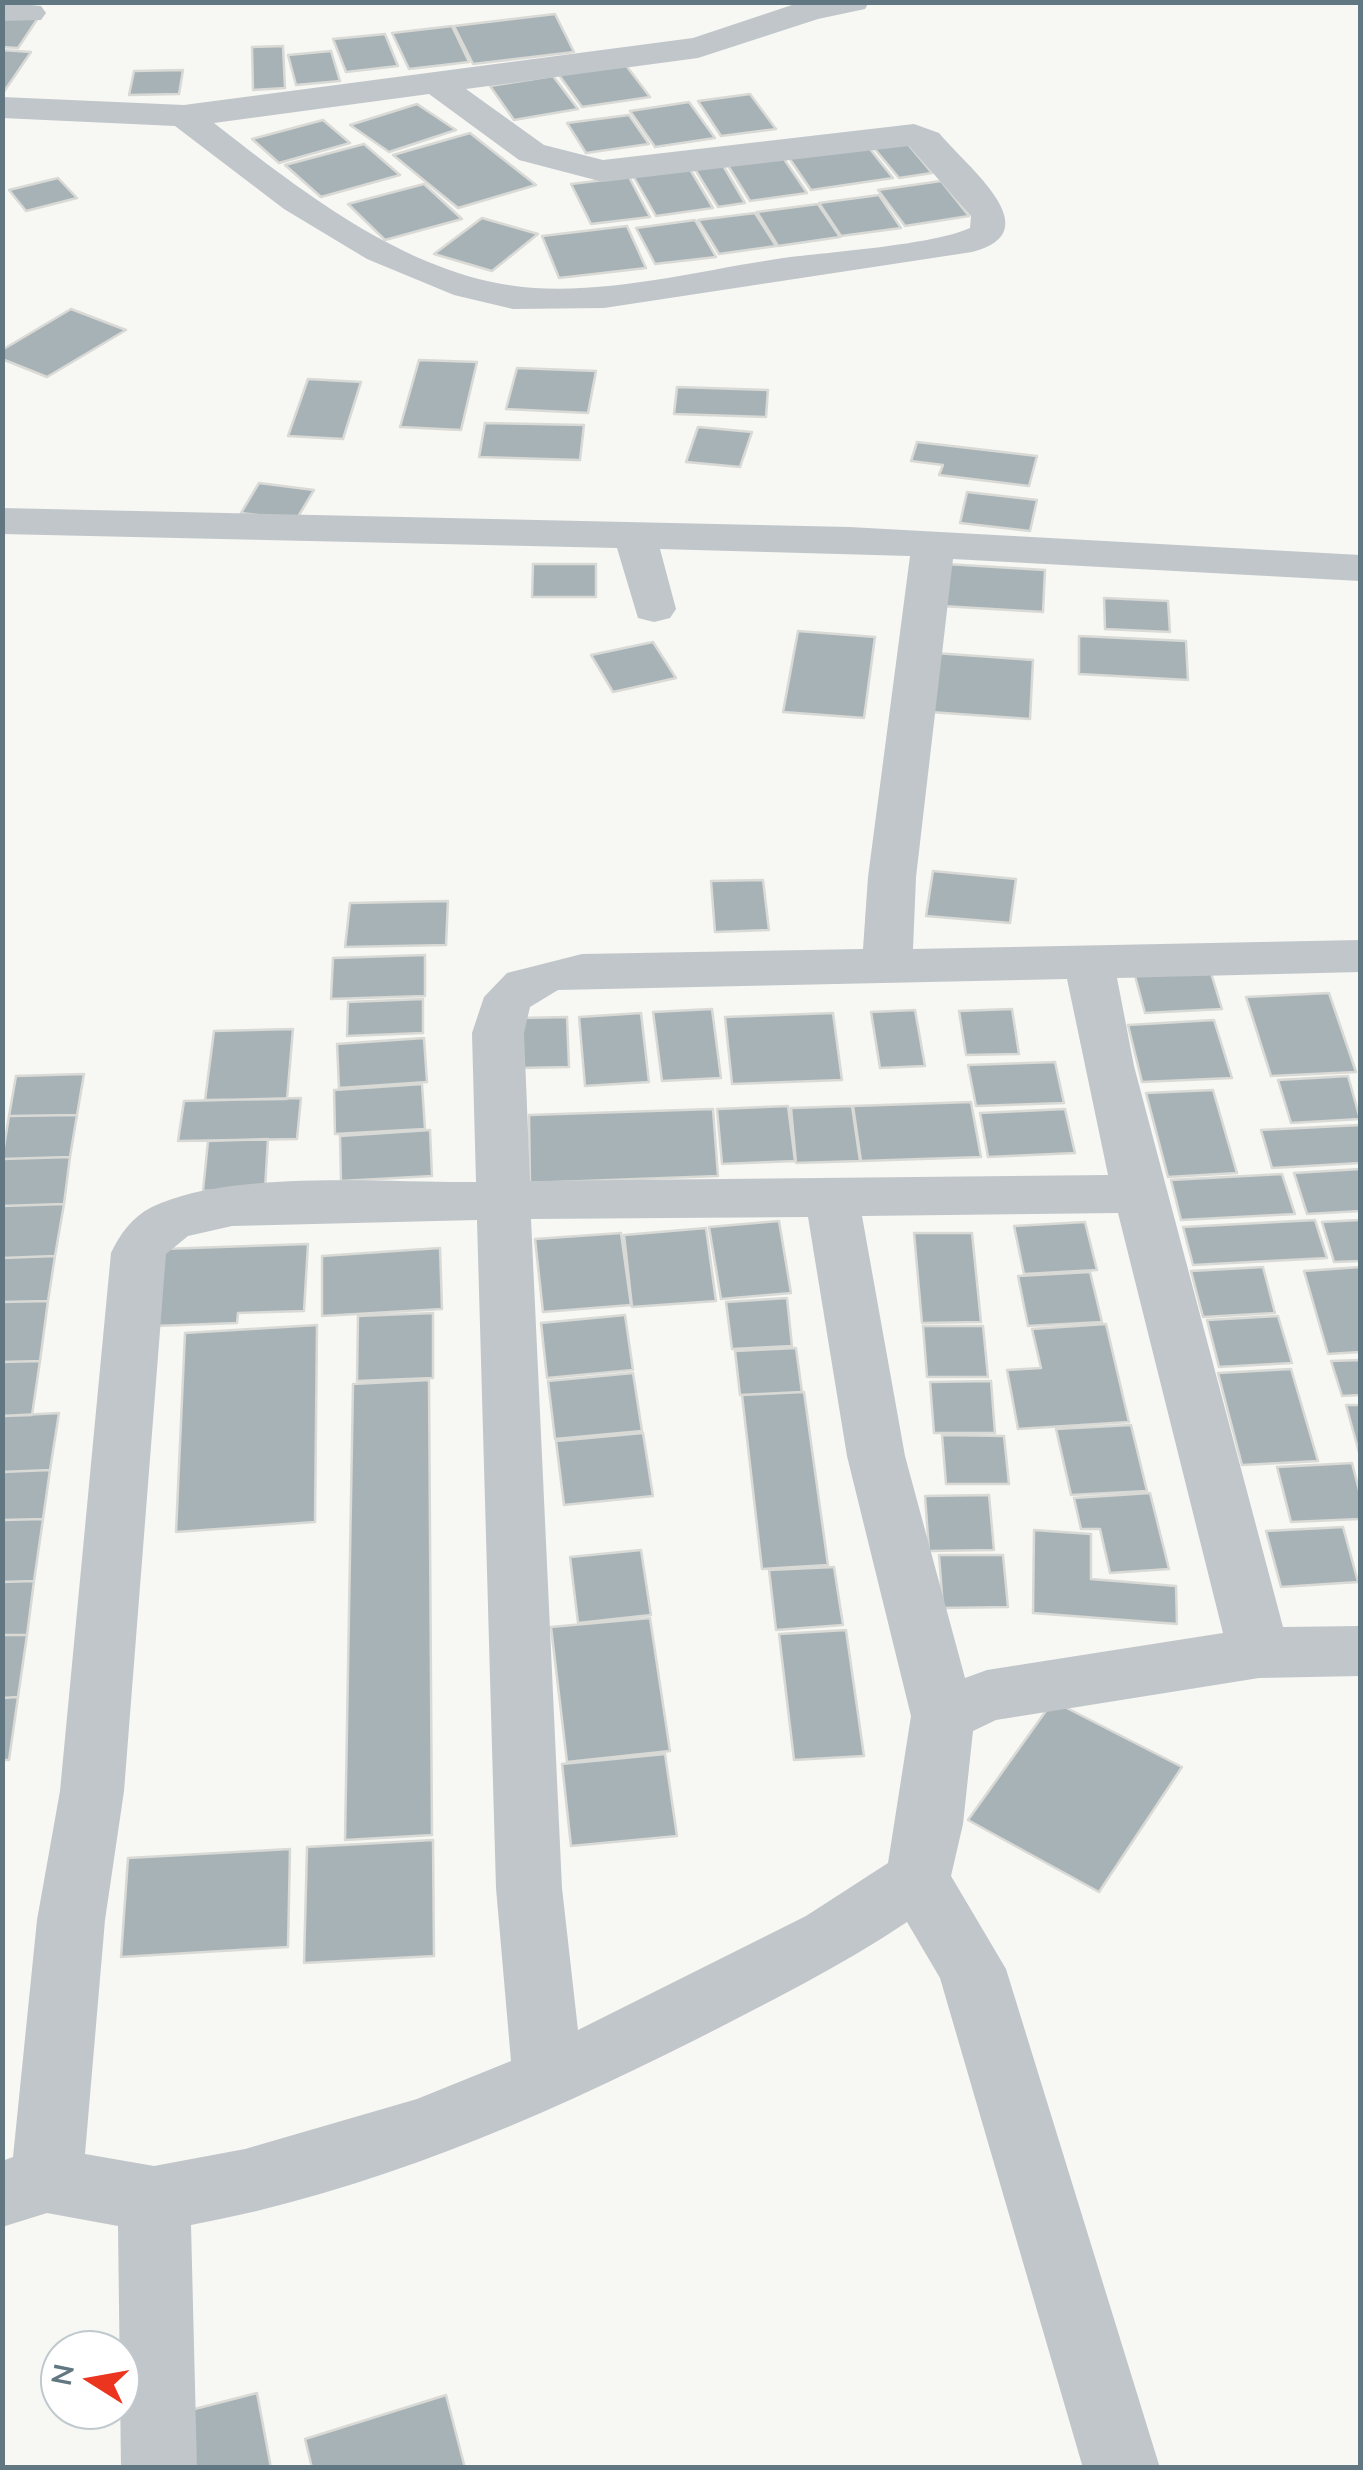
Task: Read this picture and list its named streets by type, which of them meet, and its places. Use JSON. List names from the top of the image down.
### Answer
{
  "north": "left"
}
